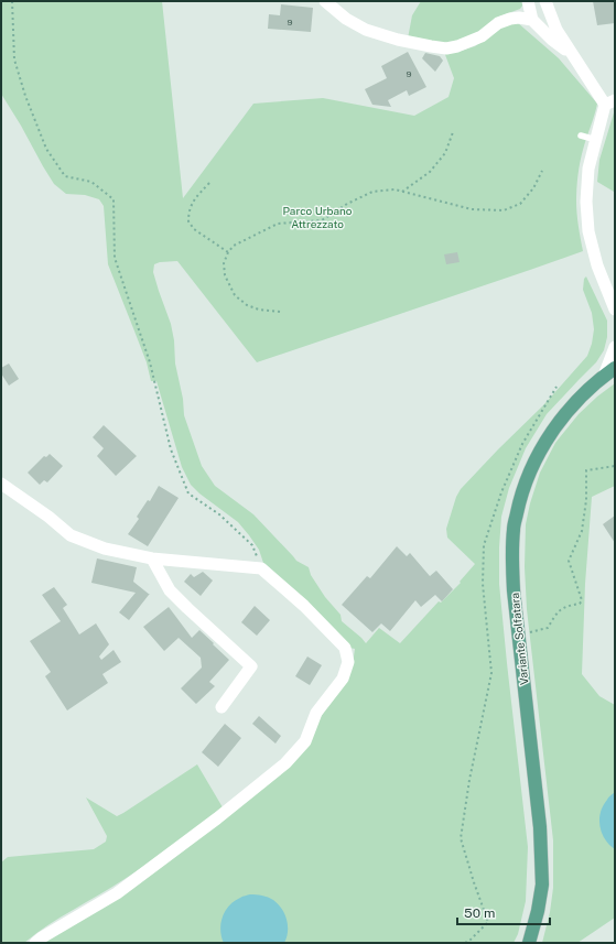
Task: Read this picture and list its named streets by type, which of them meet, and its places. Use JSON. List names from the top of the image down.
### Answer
{
  "streets": {
    "main road": ["Variante Solfatara"]
  },
  "parks": ["Parco Urbano Attrezzato"],
  "house_numbers": ["9", "9"],
  "scale_bar": "50 m"
}
